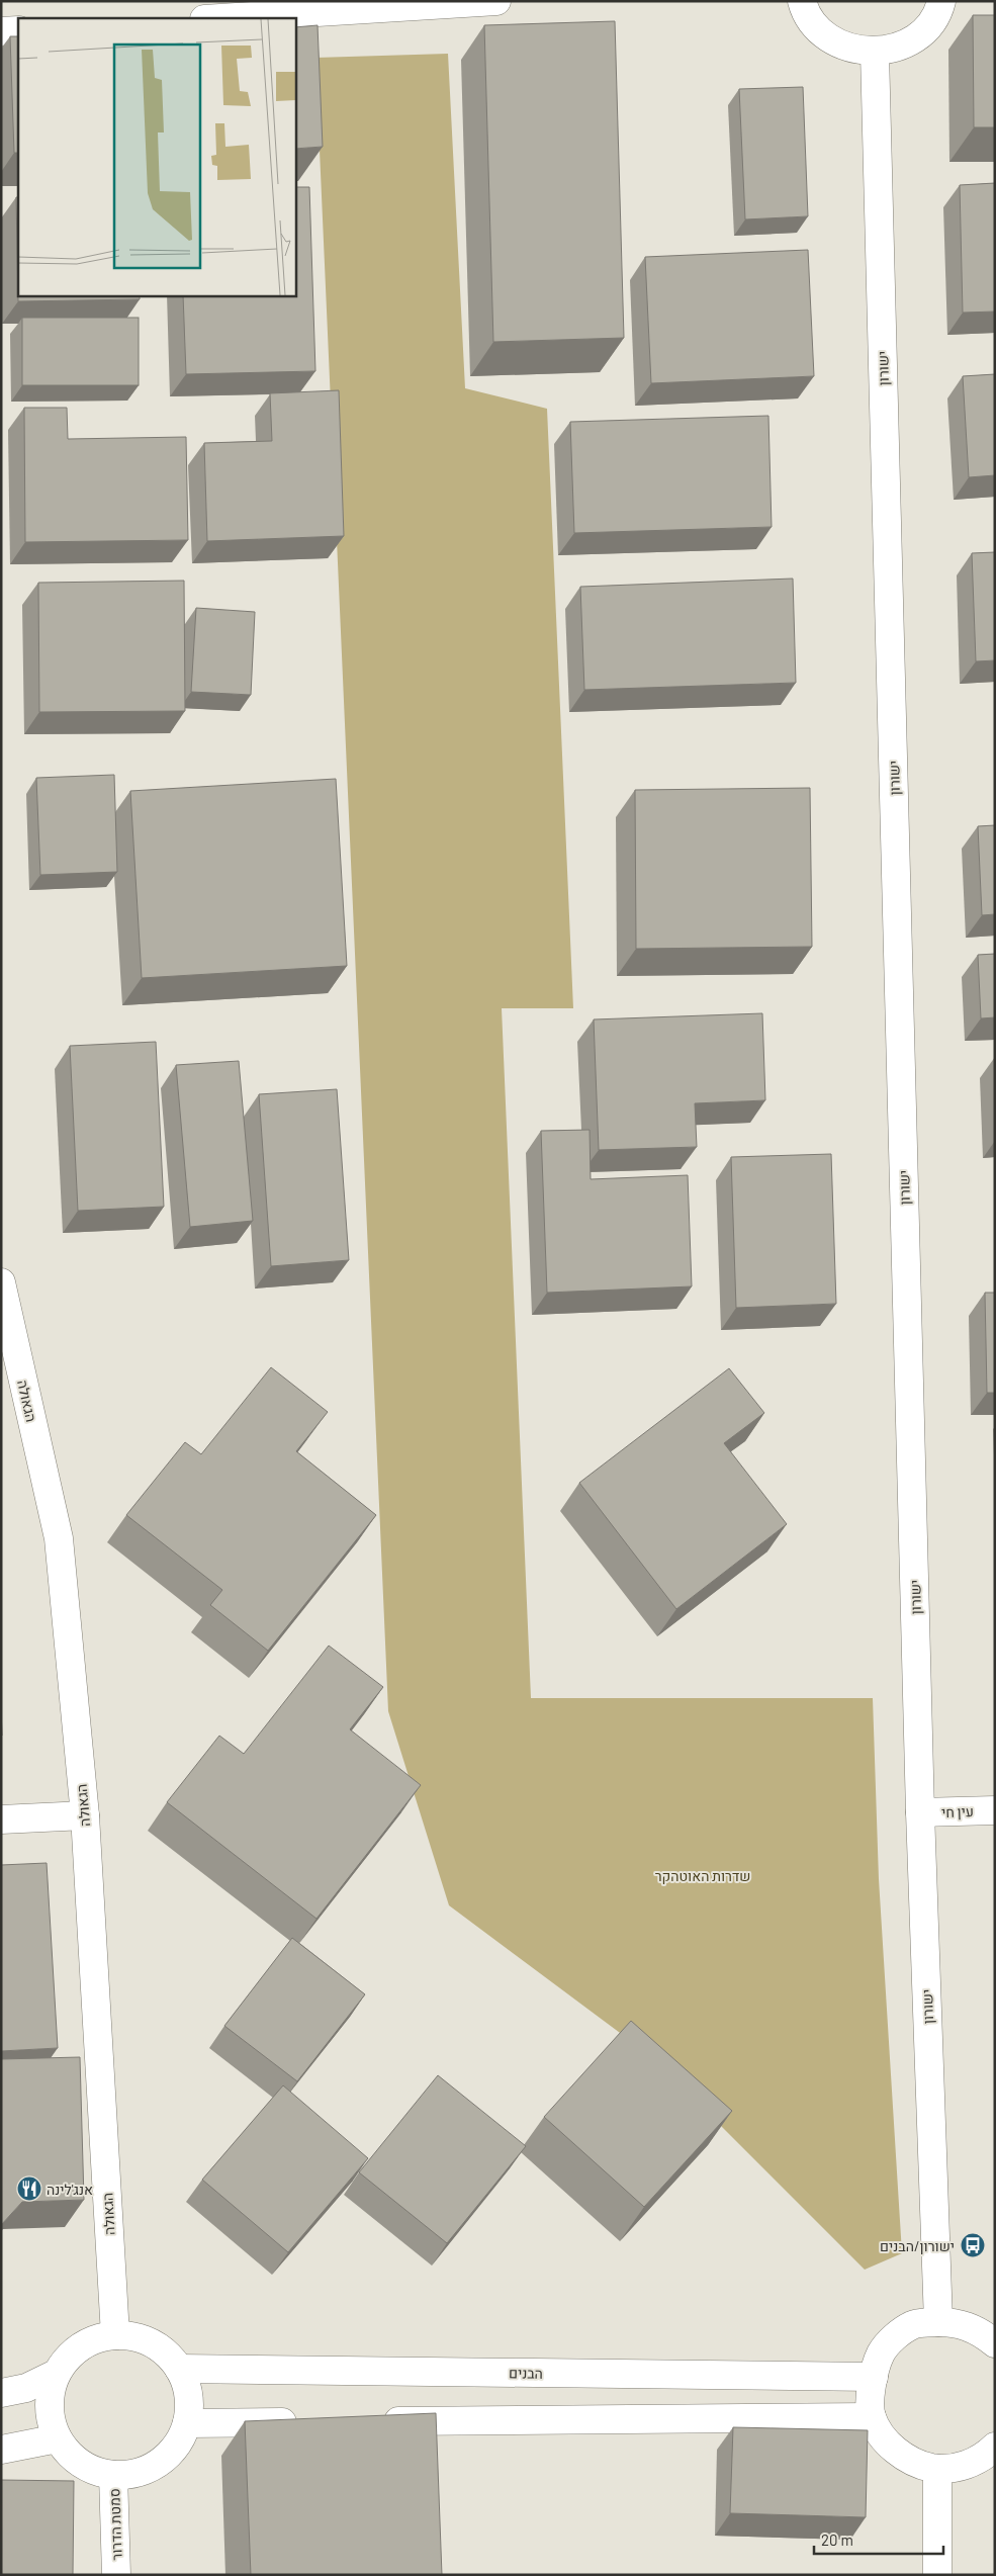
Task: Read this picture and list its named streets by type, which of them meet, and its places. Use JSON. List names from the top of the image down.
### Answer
{
  "streets": {
    "street": [
      "ישורון",
      "הגאולה",
      "עין חי",
      "הבנים",
      "סמטת הדרור"
    ]
  },
  "crossings": [
    ["ישורון", "עין חי"],
    ["הגאולה", "הבנים"],
    ["הגאולה", "סמטת הדרור"],
    ["הבנים", "סמטת הדרור"]
  ],
  "parks": ["שדרות האוטהקר"],
  "places": {
    "restaurant": ["אנג'לינה"],
    "bus stop": ["ישורון/הבנים"]
  },
  "scale_bar": "20 m"
}
